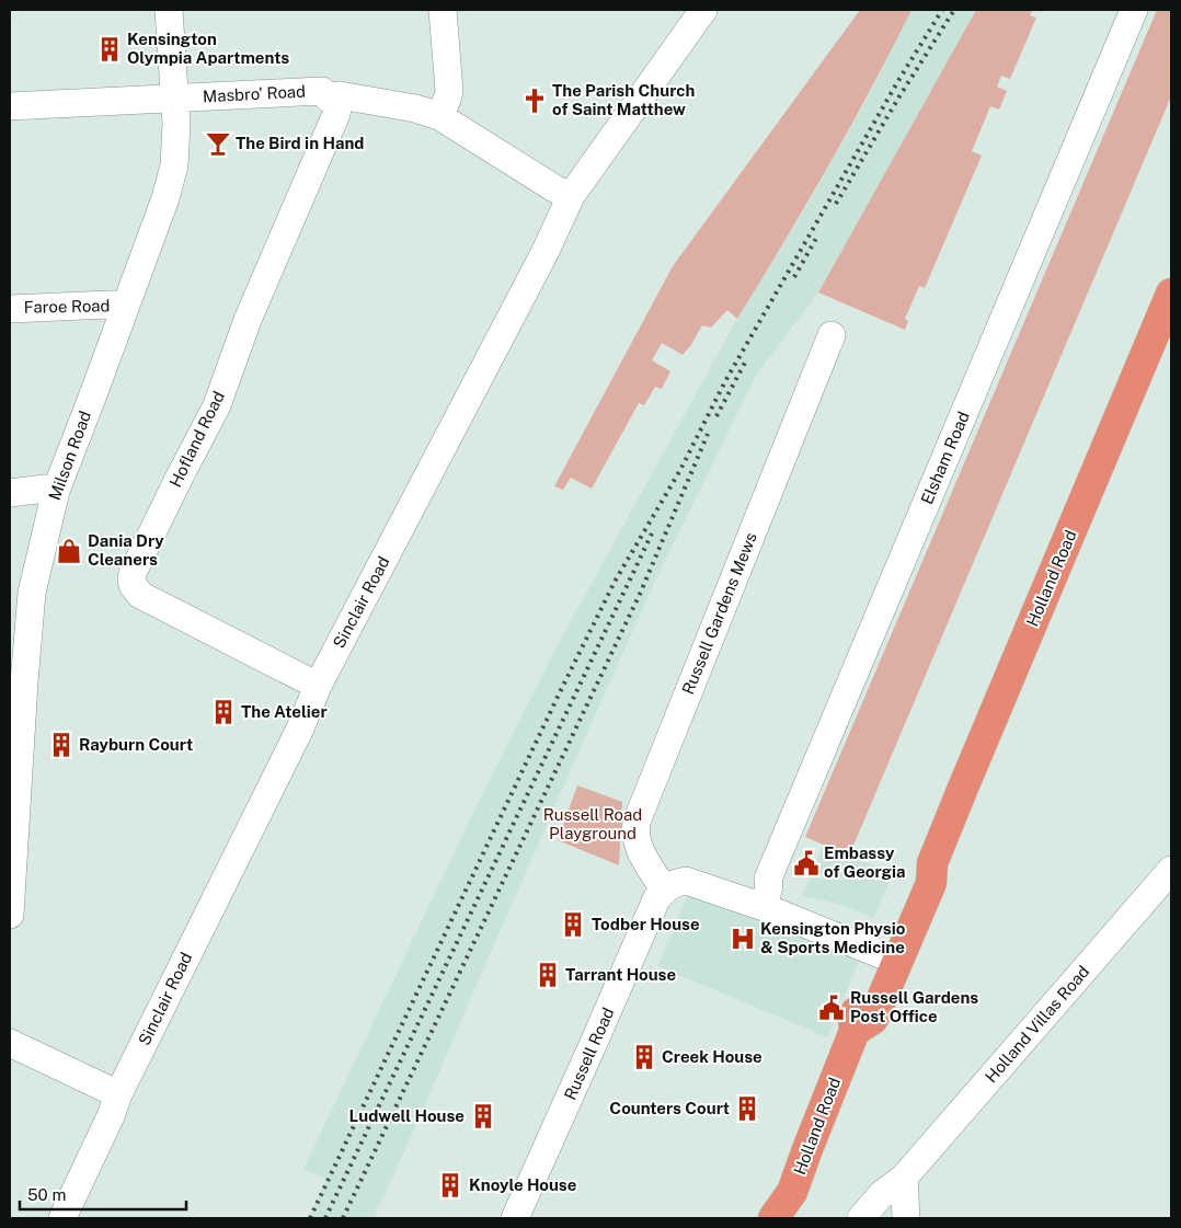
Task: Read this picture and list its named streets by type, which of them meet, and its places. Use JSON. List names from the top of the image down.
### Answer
{
  "streets": {
    "highway": ["Holland Road"],
    "street": [
      "Masbro' Road",
      "Faroe Road",
      "Hofland Road",
      "Milson Road",
      "Elsham Road",
      "Sinclair Road",
      "Russell Gardens Mews",
      "Holland Villas Road",
      "Russell Road"
    ]
  },
  "crossings": [
    ["Masbro' Road", "Hofland Road"],
    ["Masbro' Road", "Milson Road"],
    ["Masbro' Road", "Sinclair Road"],
    ["Faroe Road", "Milson Road"],
    ["Hofland Road", "Sinclair Road"],
    ["Russell Gardens Mews", "Russell Road"]
  ],
  "parks": ["Russell Road Playground"],
  "places": {
    "building": [
      "Kensington Olympia Apartments",
      "The Atelier",
      "Rayburn Court",
      "Todber House",
      "Tarrant House",
      "Creek House",
      "Counters Court",
      "Ludwell House",
      "Knoyle House"
    ],
    "church": ["The Parish Church of Saint Matthew"],
    "bar": ["The Bird in Hand"],
    "shop": ["Dania Dry Cleaners"],
    "public building": ["Embassy of Georgia", "Russell Gardens Post Office"],
    "hospital": ["Kensington Physio & Sports Medicine"]
  },
  "scale_bar": "50 m"
}
